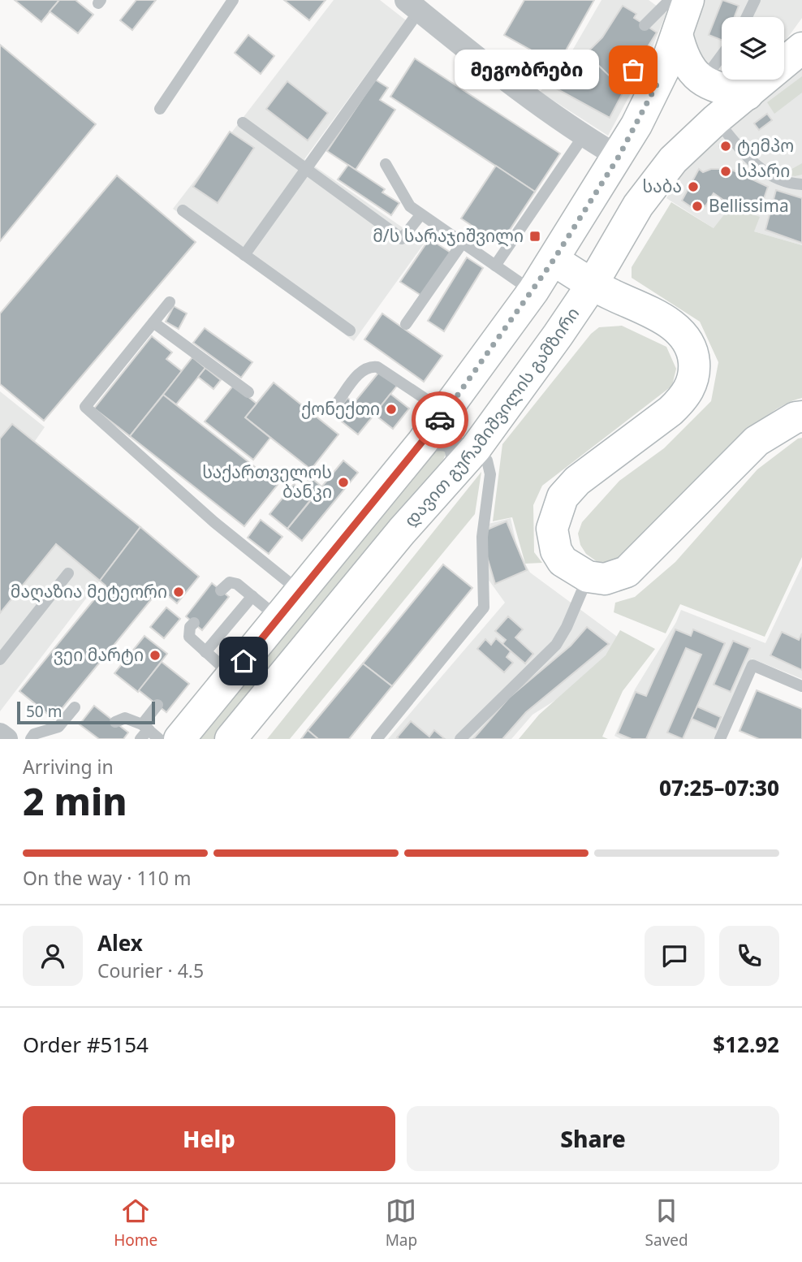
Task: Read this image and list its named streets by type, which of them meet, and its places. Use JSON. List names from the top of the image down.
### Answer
{
  "streets": {
    "main road": ["დავით გურამიშვილის გამზირი"]
  },
  "places": {
    "other": [
      "მეგობრები",
      "ტემპო",
      "სპარი",
      "საბა",
      "Bellissima",
      "ქონექთი",
      "საქართველოს ბანკი",
      "მაღაზია მეტეორი",
      "ვეი მარტი"
    ],
    "transit": ["მ/ს სარაჯიშვილი"]
  },
  "scale_bar": "50 m",
  "page": {
    "bubble": "მეგობრები",
    "scale": "50 m",
    "heading": ["2 min", "Arriving in", "07:25–07:30"],
    "panel": [
      "Alex",
      "Courier · 4.5",
      "Order #5154",
      "$12.92"
    ],
    "bar": "On the way · 110 m",
    "buttons": ["Help", "Share"],
    "tabs": ["Home", "Map", "Saved"]
  }
}
